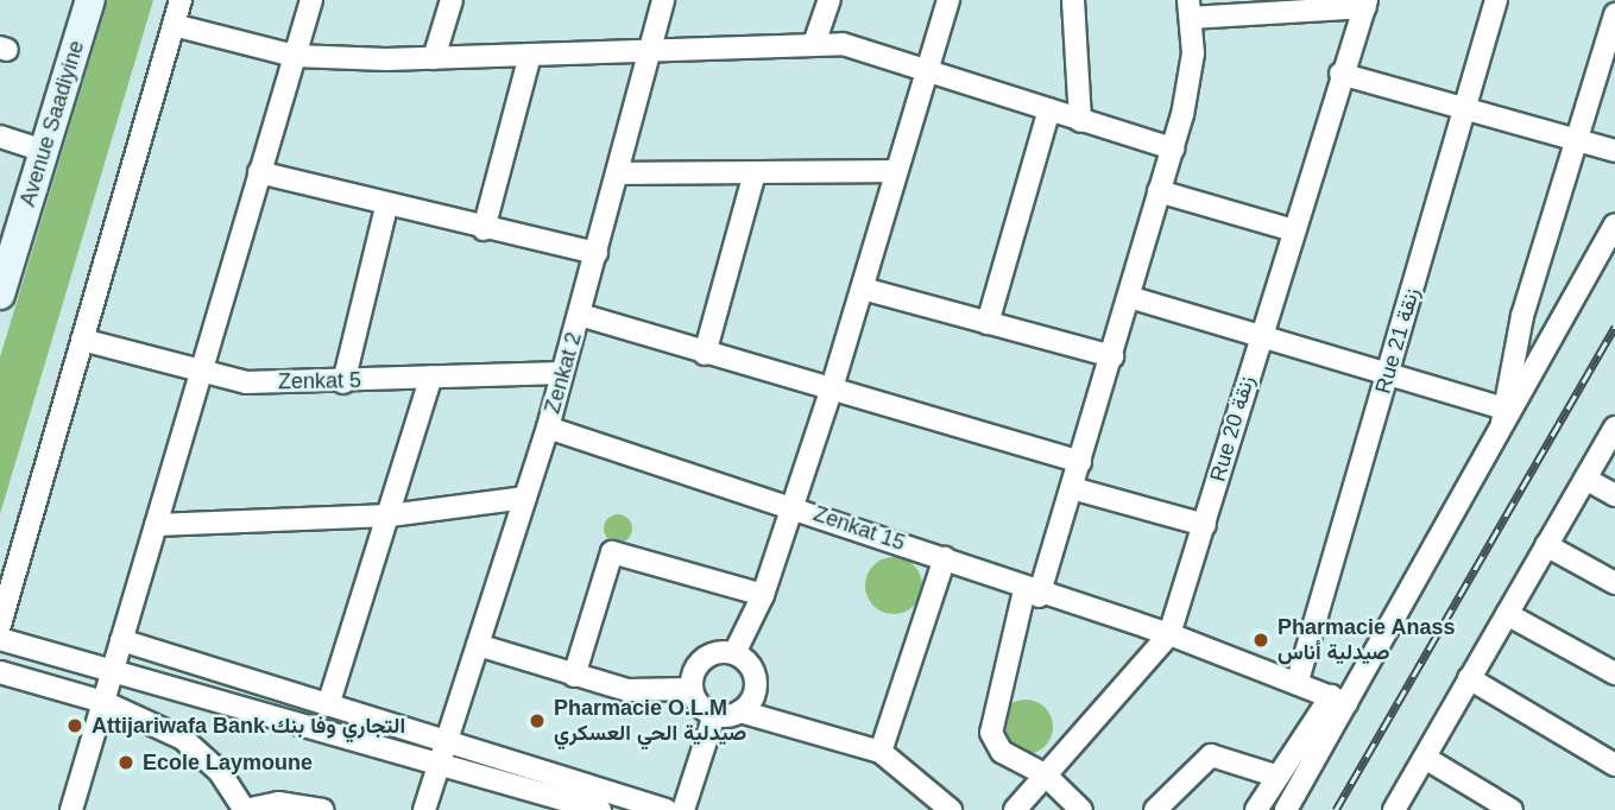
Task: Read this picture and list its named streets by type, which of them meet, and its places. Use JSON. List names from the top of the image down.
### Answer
{
  "streets": {
    "main road": ["Avenue Saadiyine"],
    "street": [
      "Rue 21 زنقة",
      "Zenkat 2",
      "Zenkat 5",
      "Rue 20 زنقة",
      "Zenkat 15"
    ]
  },
  "crossings": [
    ["Rue 21 زنقة", "Zenkat 15"],
    ["Zenkat 2", "Zenkat 5"],
    ["Zenkat 2", "Zenkat 15"],
    ["Rue 20 زنقة", "Zenkat 15"]
  ],
  "places": [
    "Pharmacie Anass صيدلية أناس",
    "Pharmacie O.L.M صيدلية الحي العسكري",
    "Attijariwafa Bank التجاري وفا بنك",
    "Ecole Laymoune"
  ]
}
